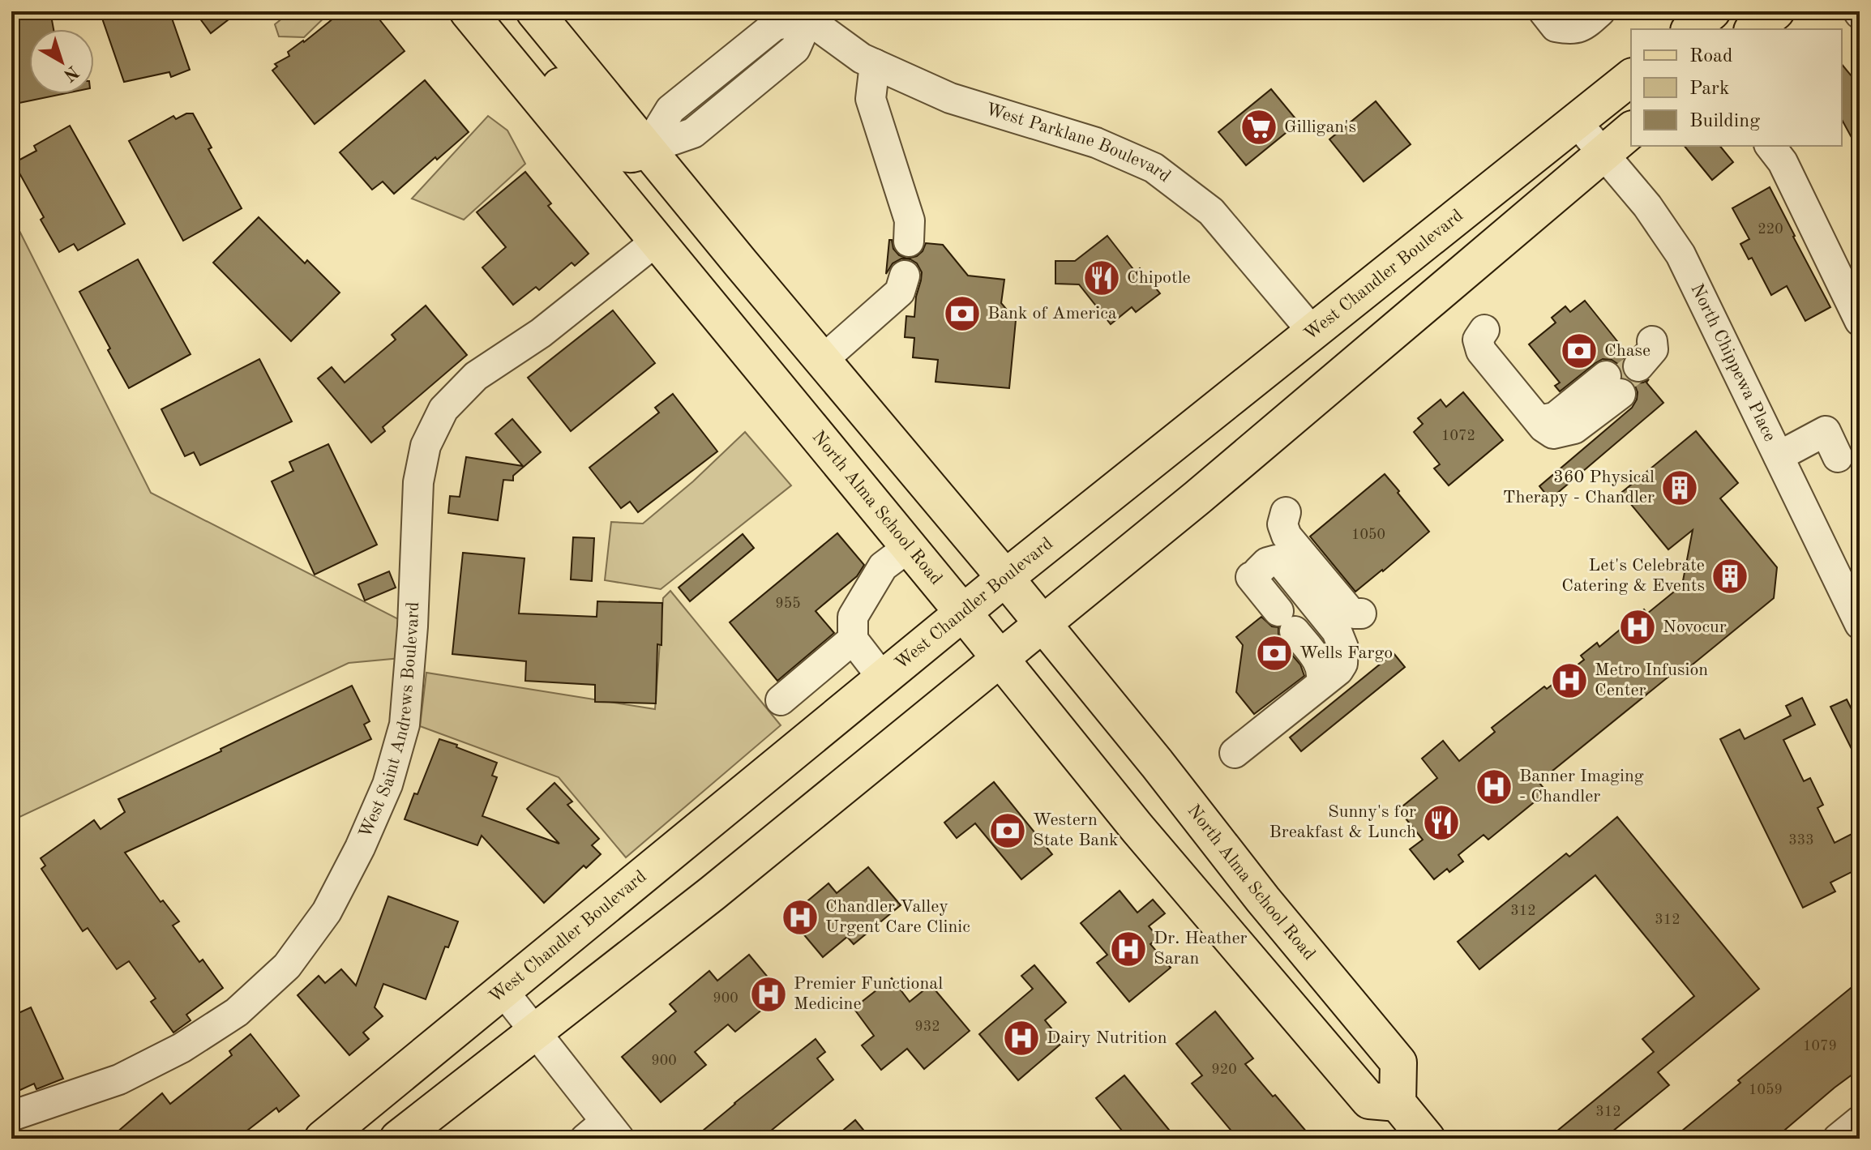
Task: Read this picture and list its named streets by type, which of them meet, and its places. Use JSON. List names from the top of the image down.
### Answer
{
  "streets": {
    "main road": ["West Chandler Boulevard", "North Alma School Road"],
    "street": ["West Parklane Boulevard", "North Chippewa Place", "West Saint Andrews Boulevard"]
  },
  "crossings": [
    ["West Parklane Boulevard", "West Chandler Boulevard"],
    ["West Chandler Boulevard", "North Chippewa Place"],
    ["West Chandler Boulevard", "North Alma School Road"],
    ["North Alma School Road", "West Saint Andrews Boulevard"]
  ],
  "places": {
    "supermarket": ["Gilligan's"],
    "restaurant": ["Chipotle", "Sunny's for Breakfast & Lunch"],
    "bank": [
      "Bank of America",
      "Chase",
      "Wells Fargo",
      "Western State Bank"
    ],
    "building": ["360 Physical Therapy - Chandler", "Let's Celebrate Catering & Events"],
    "hospital": [
      "Novocur",
      "Metro Infusion Center",
      "Banner Imaging - Chandler",
      "Chandler Valley Urgent Care Clinic",
      "Dr. Heather Saran",
      "Premier Functional Medicine",
      "Dairy Nutrition"
    ]
  },
  "house_numbers": [
    "220",
    "1072",
    "1050",
    "955",
    "333",
    "312",
    "312",
    "900",
    "932",
    "1079",
    "900",
    "920",
    "1059",
    "312"
  ],
  "legend": ["Road", "Park", "Building"],
  "north": "bottom right"
}
